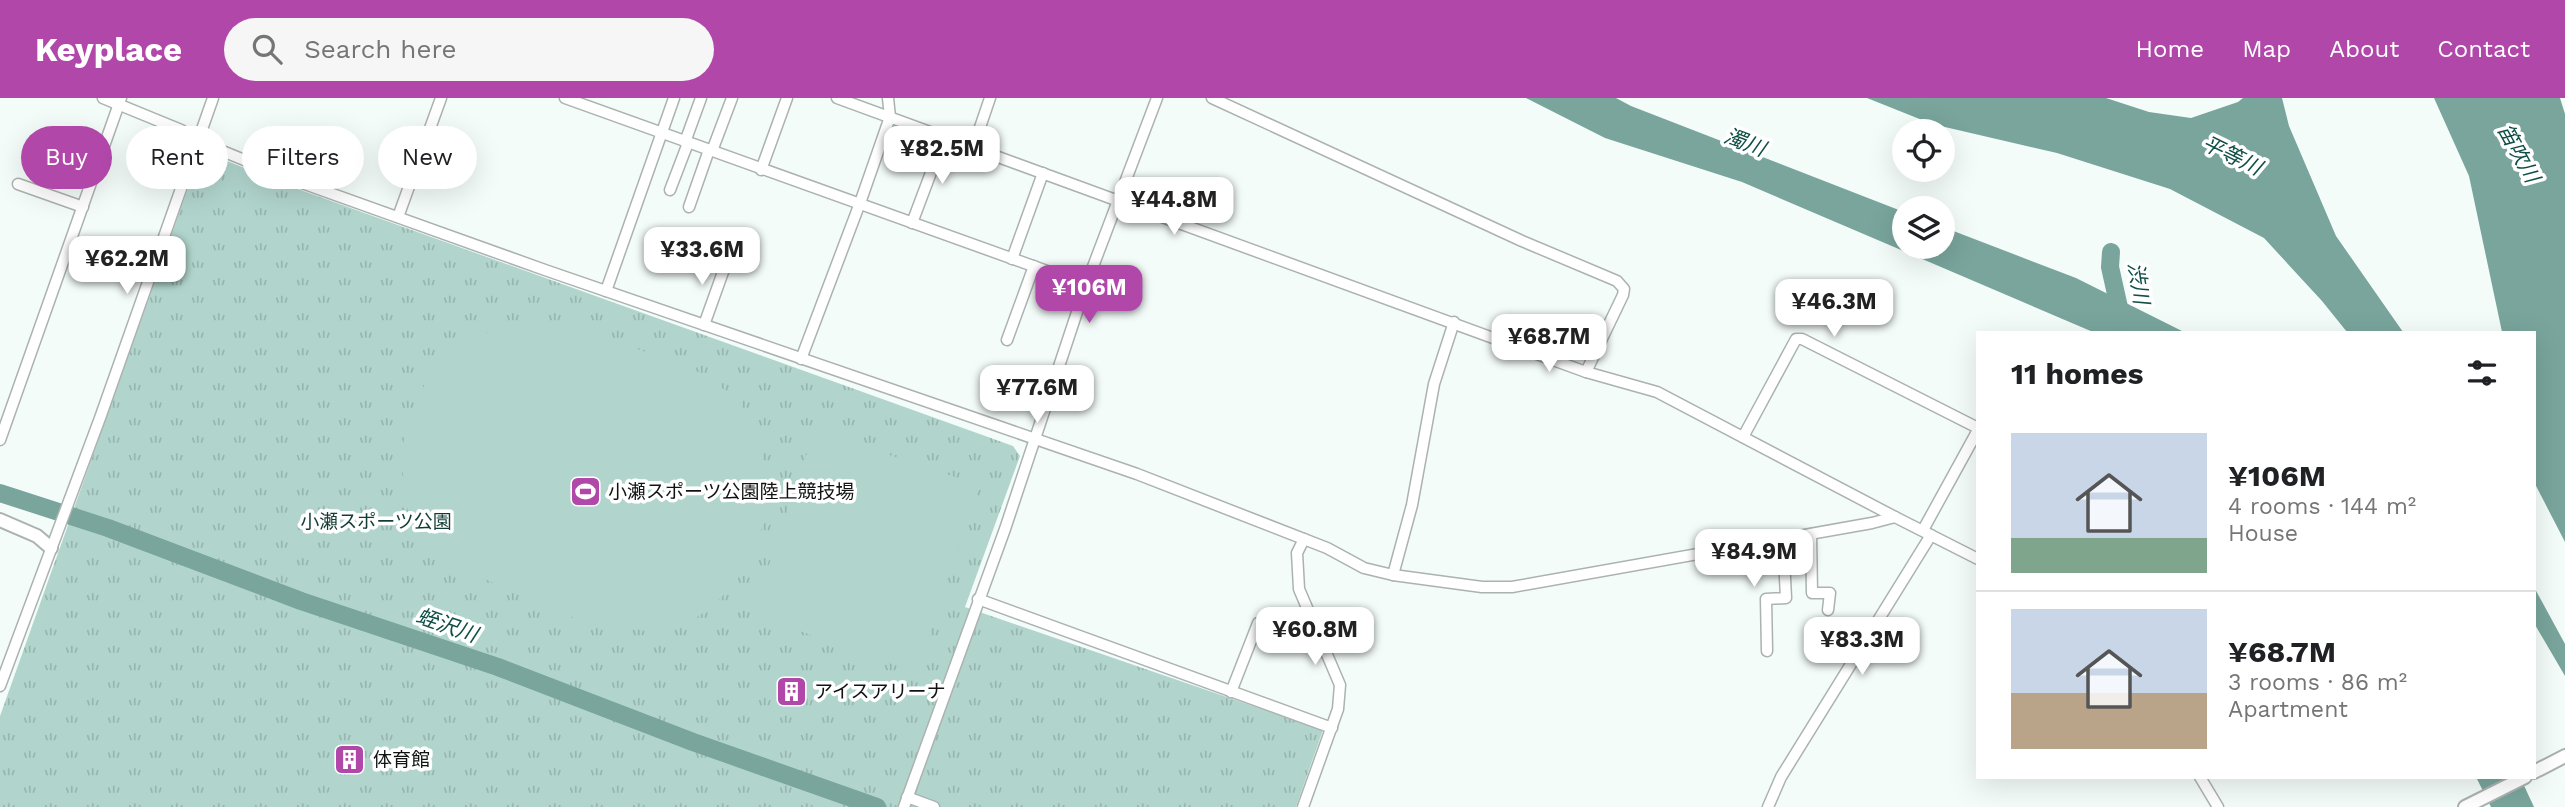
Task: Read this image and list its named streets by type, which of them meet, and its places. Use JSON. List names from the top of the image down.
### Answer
{
  "water": [
    "濁川",
    "笛吹川",
    "平等川",
    "渋川",
    "蛭沢川"
  ],
  "parks": ["小瀬スポーツ公園"],
  "places": {
    "sports": ["小瀬スポーツ公園陸上競技場"],
    "building": ["アイスアリーナ", "体育館"]
  },
  "page": {
    "header": "Keyplace",
    "search": "Search here",
    "nav": [
      "Home",
      "Map",
      "About",
      "Contact"
    ],
    "price": [
      "¥82.5M",
      "¥44.8M",
      "¥33.6M",
      "¥62.2M",
      "¥106M",
      "¥46.3M",
      "¥68.7M",
      "¥77.6M",
      "¥84.9M",
      "¥60.8M",
      "¥83.3M"
    ],
    "chip": [
      "Buy",
      "Rent",
      "Filters",
      "New"
    ],
    "heading": "11 homes",
    "list": [
      {
        "name": "¥106M",
        "note": "4 rooms · 144 m² · House"
      },
      {
        "name": "¥68.7M",
        "note": "3 rooms · 86 m² · Apartment"
      }
    ]
  }
}
